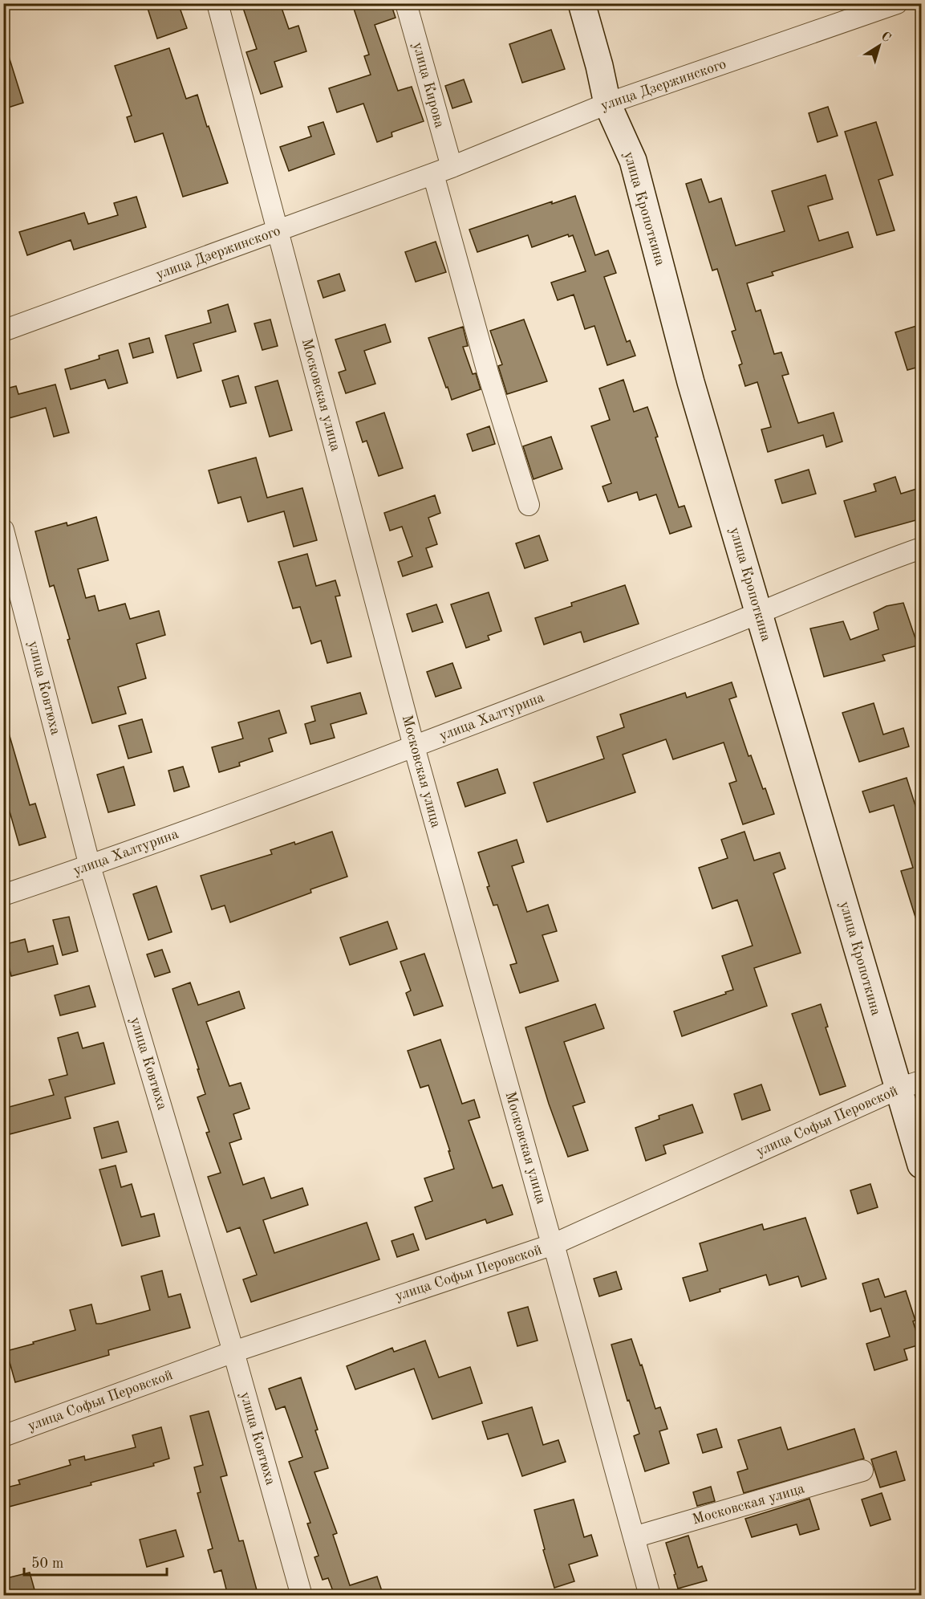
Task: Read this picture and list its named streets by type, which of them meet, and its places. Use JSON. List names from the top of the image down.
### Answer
{
  "streets": {
    "main road": ["улица Кропоткина"],
    "street": [
      "улица Кирова",
      "улица Дзержинского",
      "Московская улица",
      "улица Ковтюха",
      "улица Халтурина",
      "улица Софьи Перовской"
    ]
  },
  "crossings": [
    ["улица Кирова", "улица Дзержинского"],
    ["улица Дзержинского", "улица Кропоткина"],
    ["улица Дзержинского", "Московская улица"],
    ["улица Кропоткина", "улица Халтурина"],
    ["улица Кропоткина", "улица Софьи Перовской"],
    ["Московская улица", "улица Халтурина"],
    ["Московская улица", "улица Софьи Перовской"],
    ["улица Ковтюха", "улица Халтурина"],
    ["улица Ковтюха", "улица Софьи Перовской"]
  ],
  "scale_bar": "50 m",
  "north": "top right"
}
